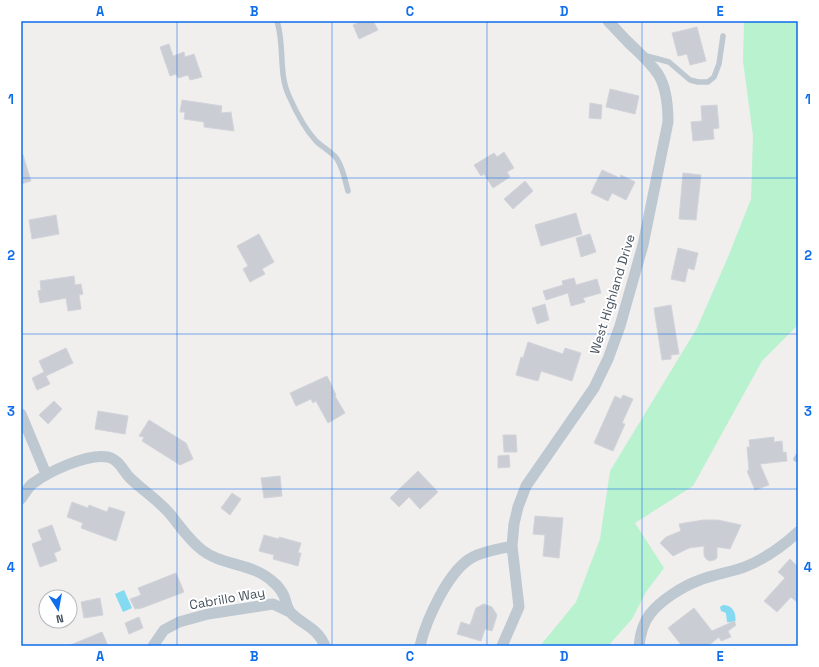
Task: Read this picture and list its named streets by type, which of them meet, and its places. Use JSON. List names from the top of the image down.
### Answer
{
  "streets": {
    "street": ["West Highland Drive", "Cabrillo Way"]
  },
  "north": "bottom",
  "grid": {
    "columns": [
      "A",
      "B",
      "C",
      "D",
      "E"
    ],
    "rows": [
      "1",
      "2",
      "3",
      "4"
    ]
  }
}
